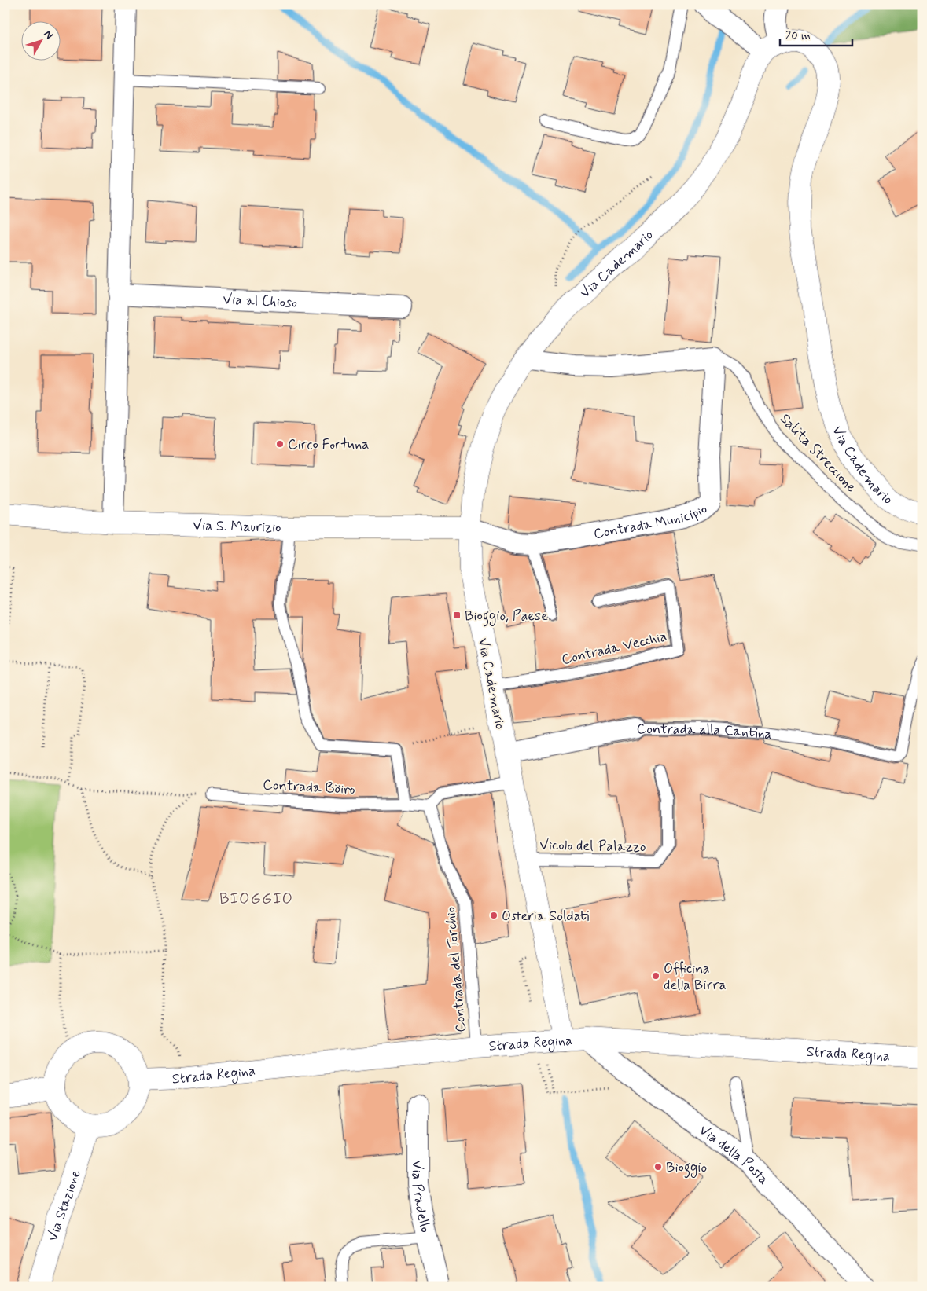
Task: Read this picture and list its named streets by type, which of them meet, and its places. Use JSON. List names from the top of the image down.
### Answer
{
  "streets": {
    "street": [
      "Via Cademario",
      "Via al Chioso",
      "Contrada Municipio",
      "Via S. Maurizio",
      "Contrada alla Cantina",
      "Strada Regina",
      "Via della Posta",
      "Via Pradello",
      "Via Stazione"
    ],
    "lane": [
      "Salita Streccione",
      "Contrada Vecchia",
      "Contrada Böiro",
      "Vicolo del Palazzo",
      "Contrada del Torchio"
    ]
  },
  "crossings": [
    ["Via Cademario", "Contrada Municipio"],
    ["Via Cademario", "Via S. Maurizio"],
    ["Via Cademario", "Contrada Vecchia"],
    ["Via Cademario", "Contrada alla Cantina"],
    ["Via Cademario", "Vicolo del Palazzo"],
    ["Via Cademario", "Strada Regina"],
    ["Salita Streccione", "Contrada Municipio"],
    ["Contrada Municipio", "Via S. Maurizio"],
    ["Contrada del Torchio", "Strada Regina"],
    ["Strada Regina", "Via della Posta"],
    ["Strada Regina", "Via Stazione"]
  ],
  "districts": ["BIOGGIO"],
  "places": {
    "other": [
      "Circo Fortuna",
      "Osteria Soldati",
      "Officina della Birra",
      "Bioggio"
    ],
    "transit": ["Bioggio, Paese"]
  },
  "scale_bar": "20 m",
  "north": "top right"
}
